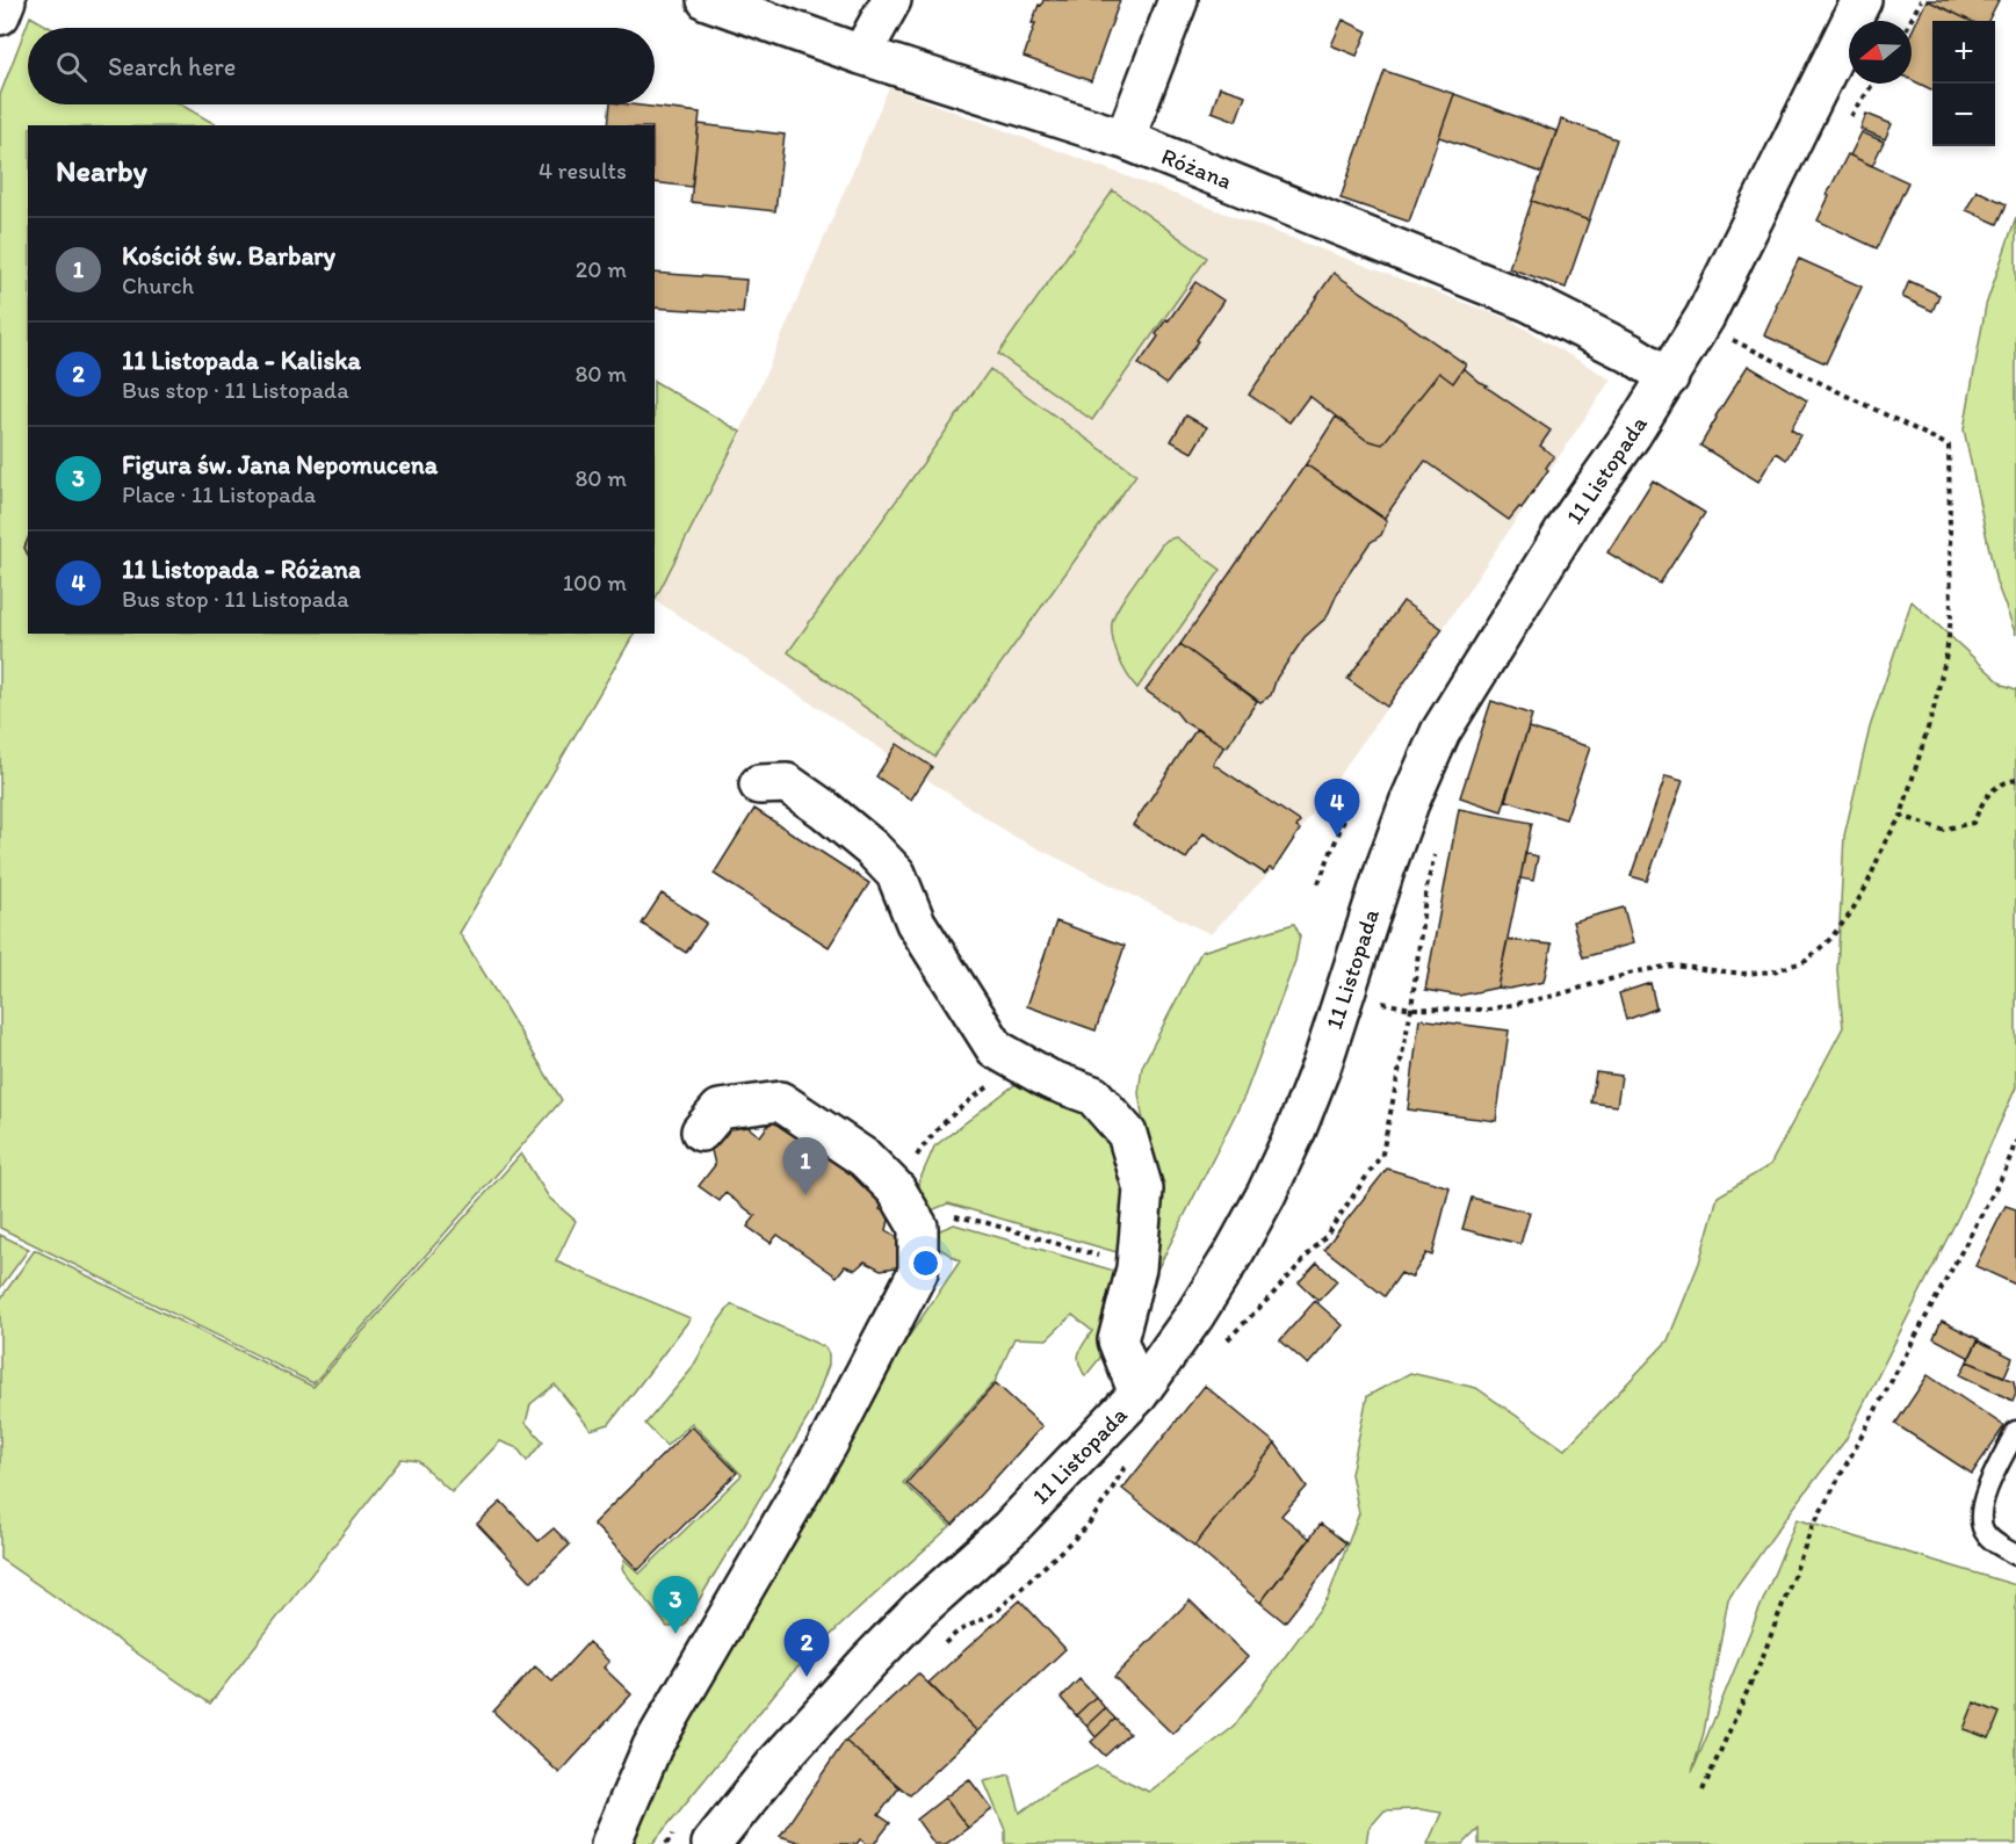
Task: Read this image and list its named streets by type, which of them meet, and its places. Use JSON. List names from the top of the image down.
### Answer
{
  "streets": {
    "street": ["Różana", "11 Listopada"]
  },
  "crossings": [
    ["Różana", "11 Listopada"]
  ],
  "north": "left",
  "page": {
    "map_buttons": ["+", "−"],
    "search": "Search here",
    "heading": ["Nearby", "4 results"],
    "list": [
      {
        "mark": "1",
        "name": "Kościół św. Barbary",
        "note": "Church",
        "value": "20 m"
      },
      {
        "mark": "2",
        "name": "11 Listopada - Kaliska",
        "note": "Bus stop · 11 Listopada",
        "value": "80 m"
      },
      {
        "mark": "3",
        "name": "Figura św. Jana Nepomucena",
        "note": "Place · 11 Listopada",
        "value": "80 m"
      },
      {
        "mark": "4",
        "name": "11 Listopada - Różana",
        "note": "Bus stop · 11 Listopada",
        "value": "100 m"
      }
    ],
    "pins": [
      "4",
      "1",
      "3",
      "2"
    ]
  }
}
